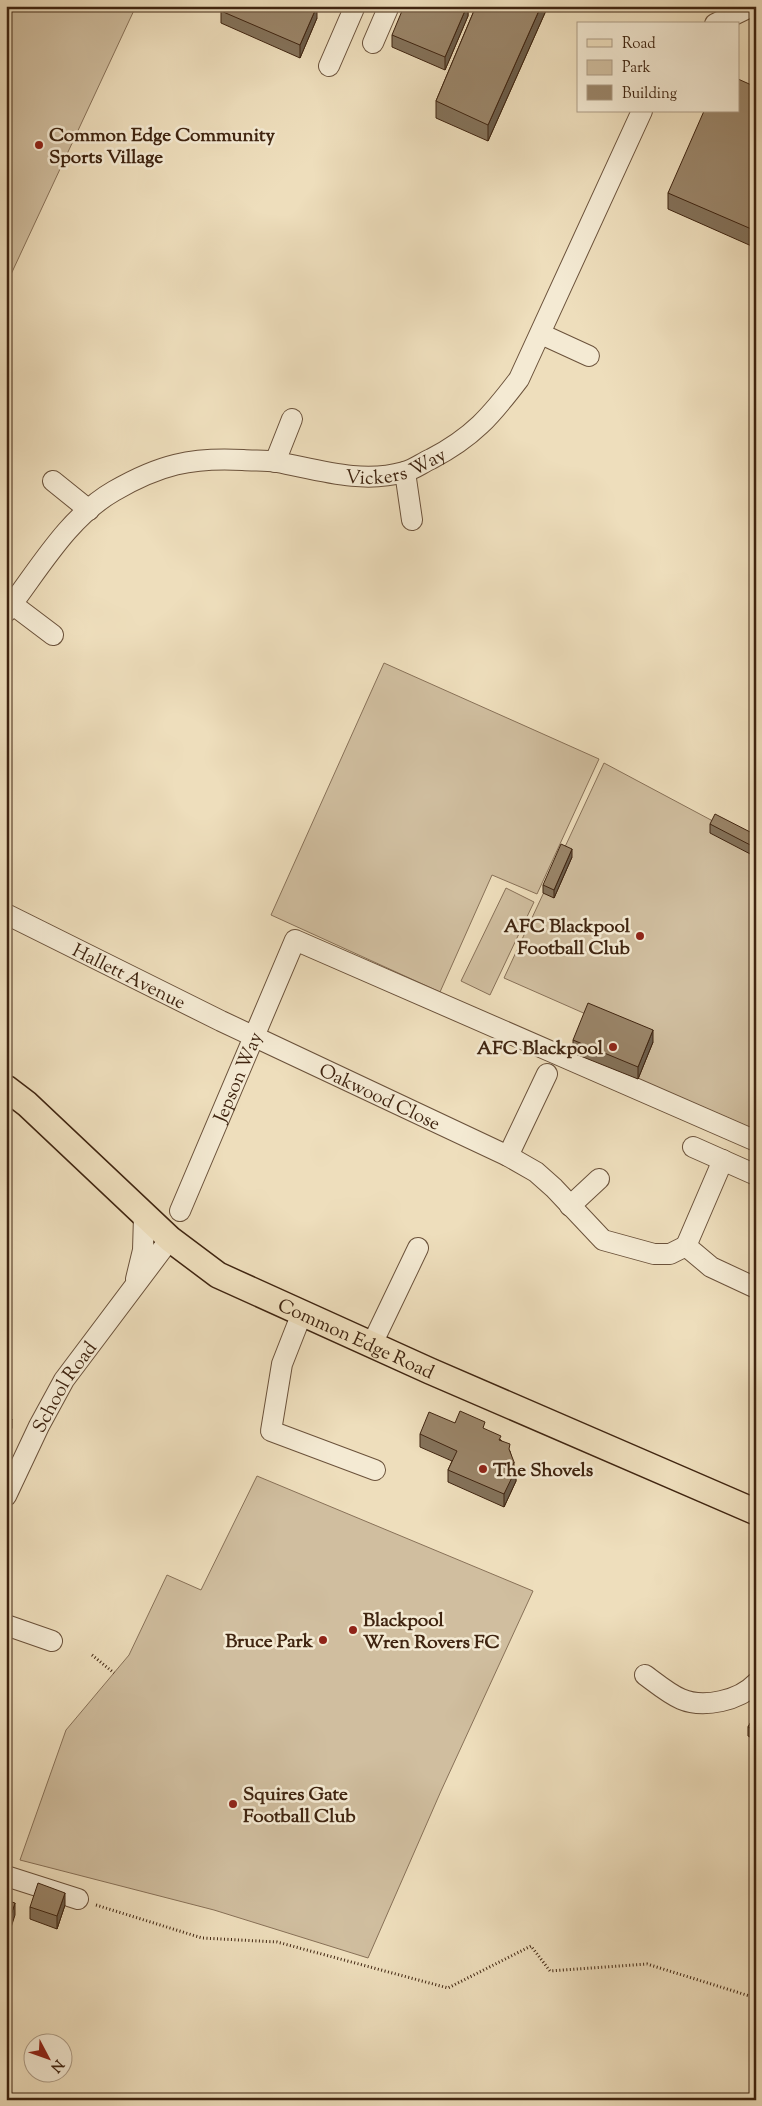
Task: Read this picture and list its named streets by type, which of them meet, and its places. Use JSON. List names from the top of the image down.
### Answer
{
  "streets": {
    "main road": ["Common Edge Road"],
    "street": [
      "Vickers Way",
      "Hallett Avenue",
      "Jepson Way",
      "Oakwood Close",
      "School Road"
    ]
  },
  "crossings": [
    ["Hallett Avenue", "Jepson Way"],
    ["Hallett Avenue", "Oakwood Close"],
    ["Jepson Way", "Oakwood Close"],
    ["Common Edge Road", "School Road"]
  ],
  "places": [
    "Common Edge Community Sports Village",
    "AFC Blackpool Football Club",
    "AFC Blackpool",
    "The Shovels",
    "Blackpool Wren Rovers FC",
    "Bruce Park",
    "Squires Gate Football Club"
  ],
  "legend": ["Road", "Park", "Building"],
  "north": "bottom right"
}
